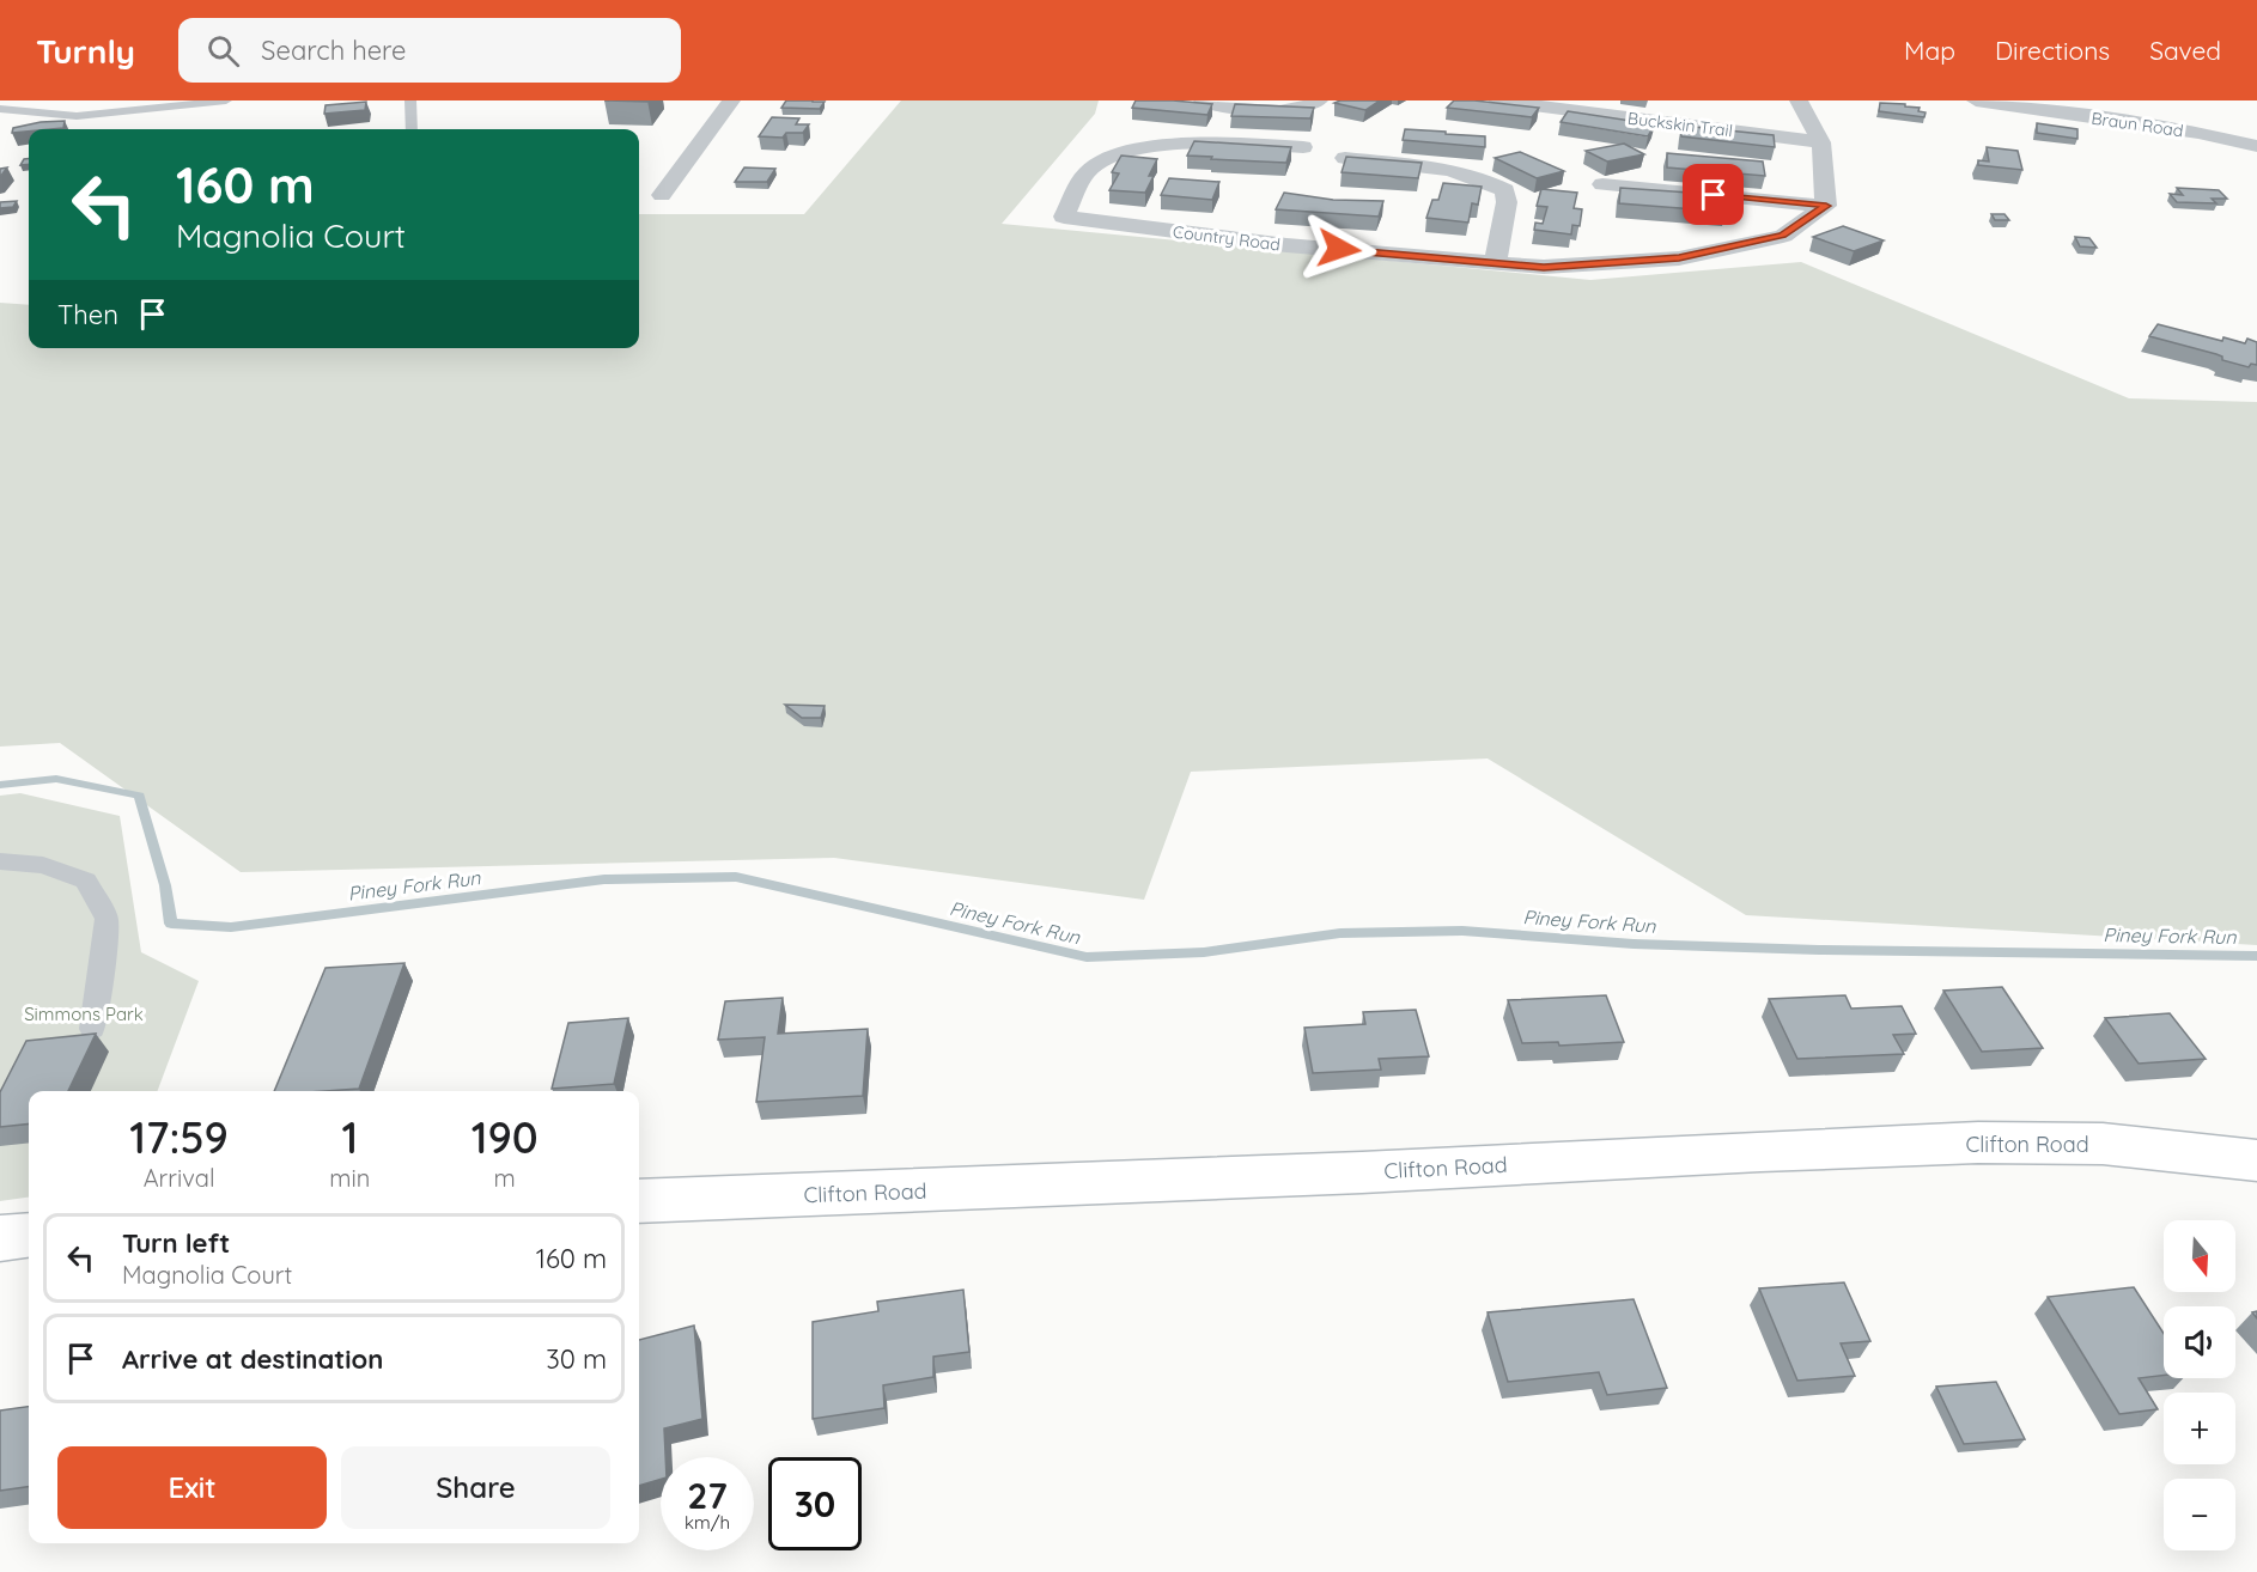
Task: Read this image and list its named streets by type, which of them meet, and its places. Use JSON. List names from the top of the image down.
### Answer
{
  "streets": {
    "main road": ["Clifton Road"],
    "street": ["Buckskin Trail", "Braun Road", "Country Road"]
  },
  "water": ["Piney Fork Run"],
  "parks": ["Simmons Park"],
  "north": "bottom",
  "page": {
    "header": "Turnly",
    "search": "Search here",
    "nav": ["Map", "Directions", "Saved"],
    "turn": ["160 m", "Magnolia Court"],
    "then": "Then",
    "eta": [
      "17:59",
      "Arrival",
      "1",
      "min",
      "190",
      "m"
    ],
    "list": [
      {
        "name": "Turn left",
        "note": "Magnolia Court",
        "value": "160 m"
      },
      {
        "name": "Arrive at destination",
        "value": "30 m"
      }
    ],
    "map_buttons": ["+", "−"],
    "buttons": ["Exit", "Share"],
    "speed": "27 km/h",
    "limit": "30"
  }
}
